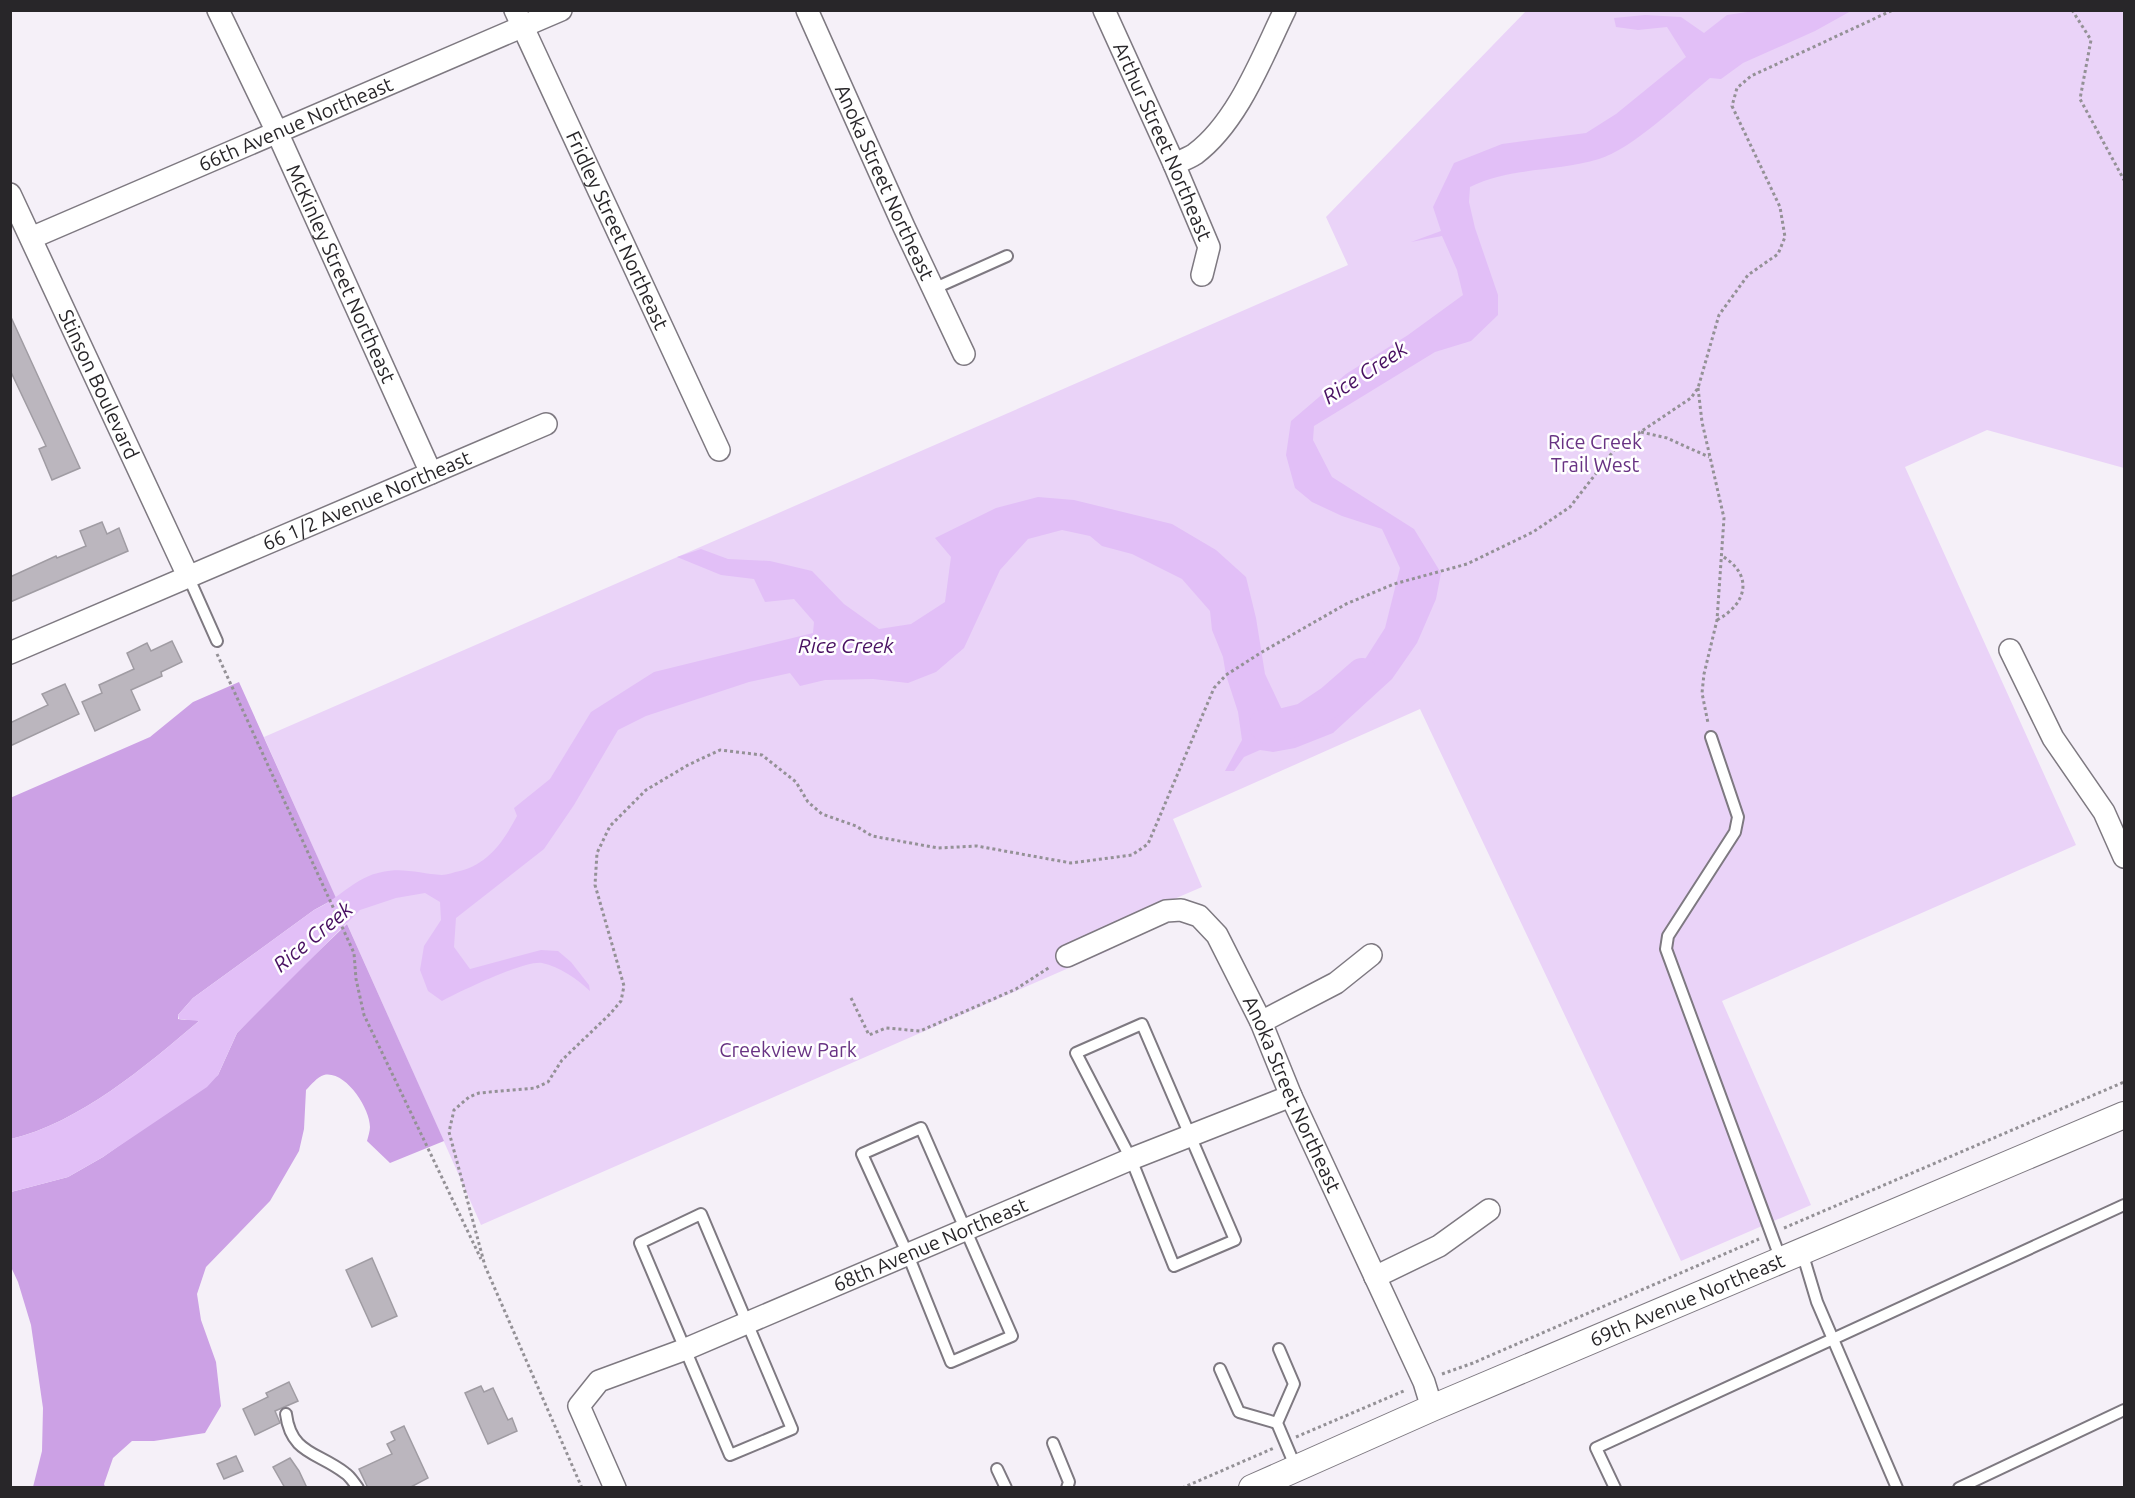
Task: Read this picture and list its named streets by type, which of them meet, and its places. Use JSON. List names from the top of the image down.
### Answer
{
  "streets": {
    "street": [
      "66th Avenue Northeast",
      "Arthur Street Northeast",
      "Anoka Street Northeast",
      "Fridley Street Northeast",
      "McKinley Street Northeast",
      "Stinson Boulevard",
      "66 1/2 Avenue Northeast",
      "68th Avenue Northeast",
      "69th Avenue Northeast"
    ]
  },
  "crossings": [
    ["66th Avenue Northeast", "Fridley Street Northeast"],
    ["66th Avenue Northeast", "McKinley Street Northeast"],
    ["66th Avenue Northeast", "Stinson Boulevard"],
    ["Anoka Street Northeast", "68th Avenue Northeast"],
    ["Anoka Street Northeast", "69th Avenue Northeast"],
    ["McKinley Street Northeast", "66 1/2 Avenue Northeast"],
    ["Stinson Boulevard", "66 1/2 Avenue Northeast"]
  ],
  "water": ["Rice Creek"],
  "parks": ["Rice Creek Trail West", "Creekview Park"]
}
